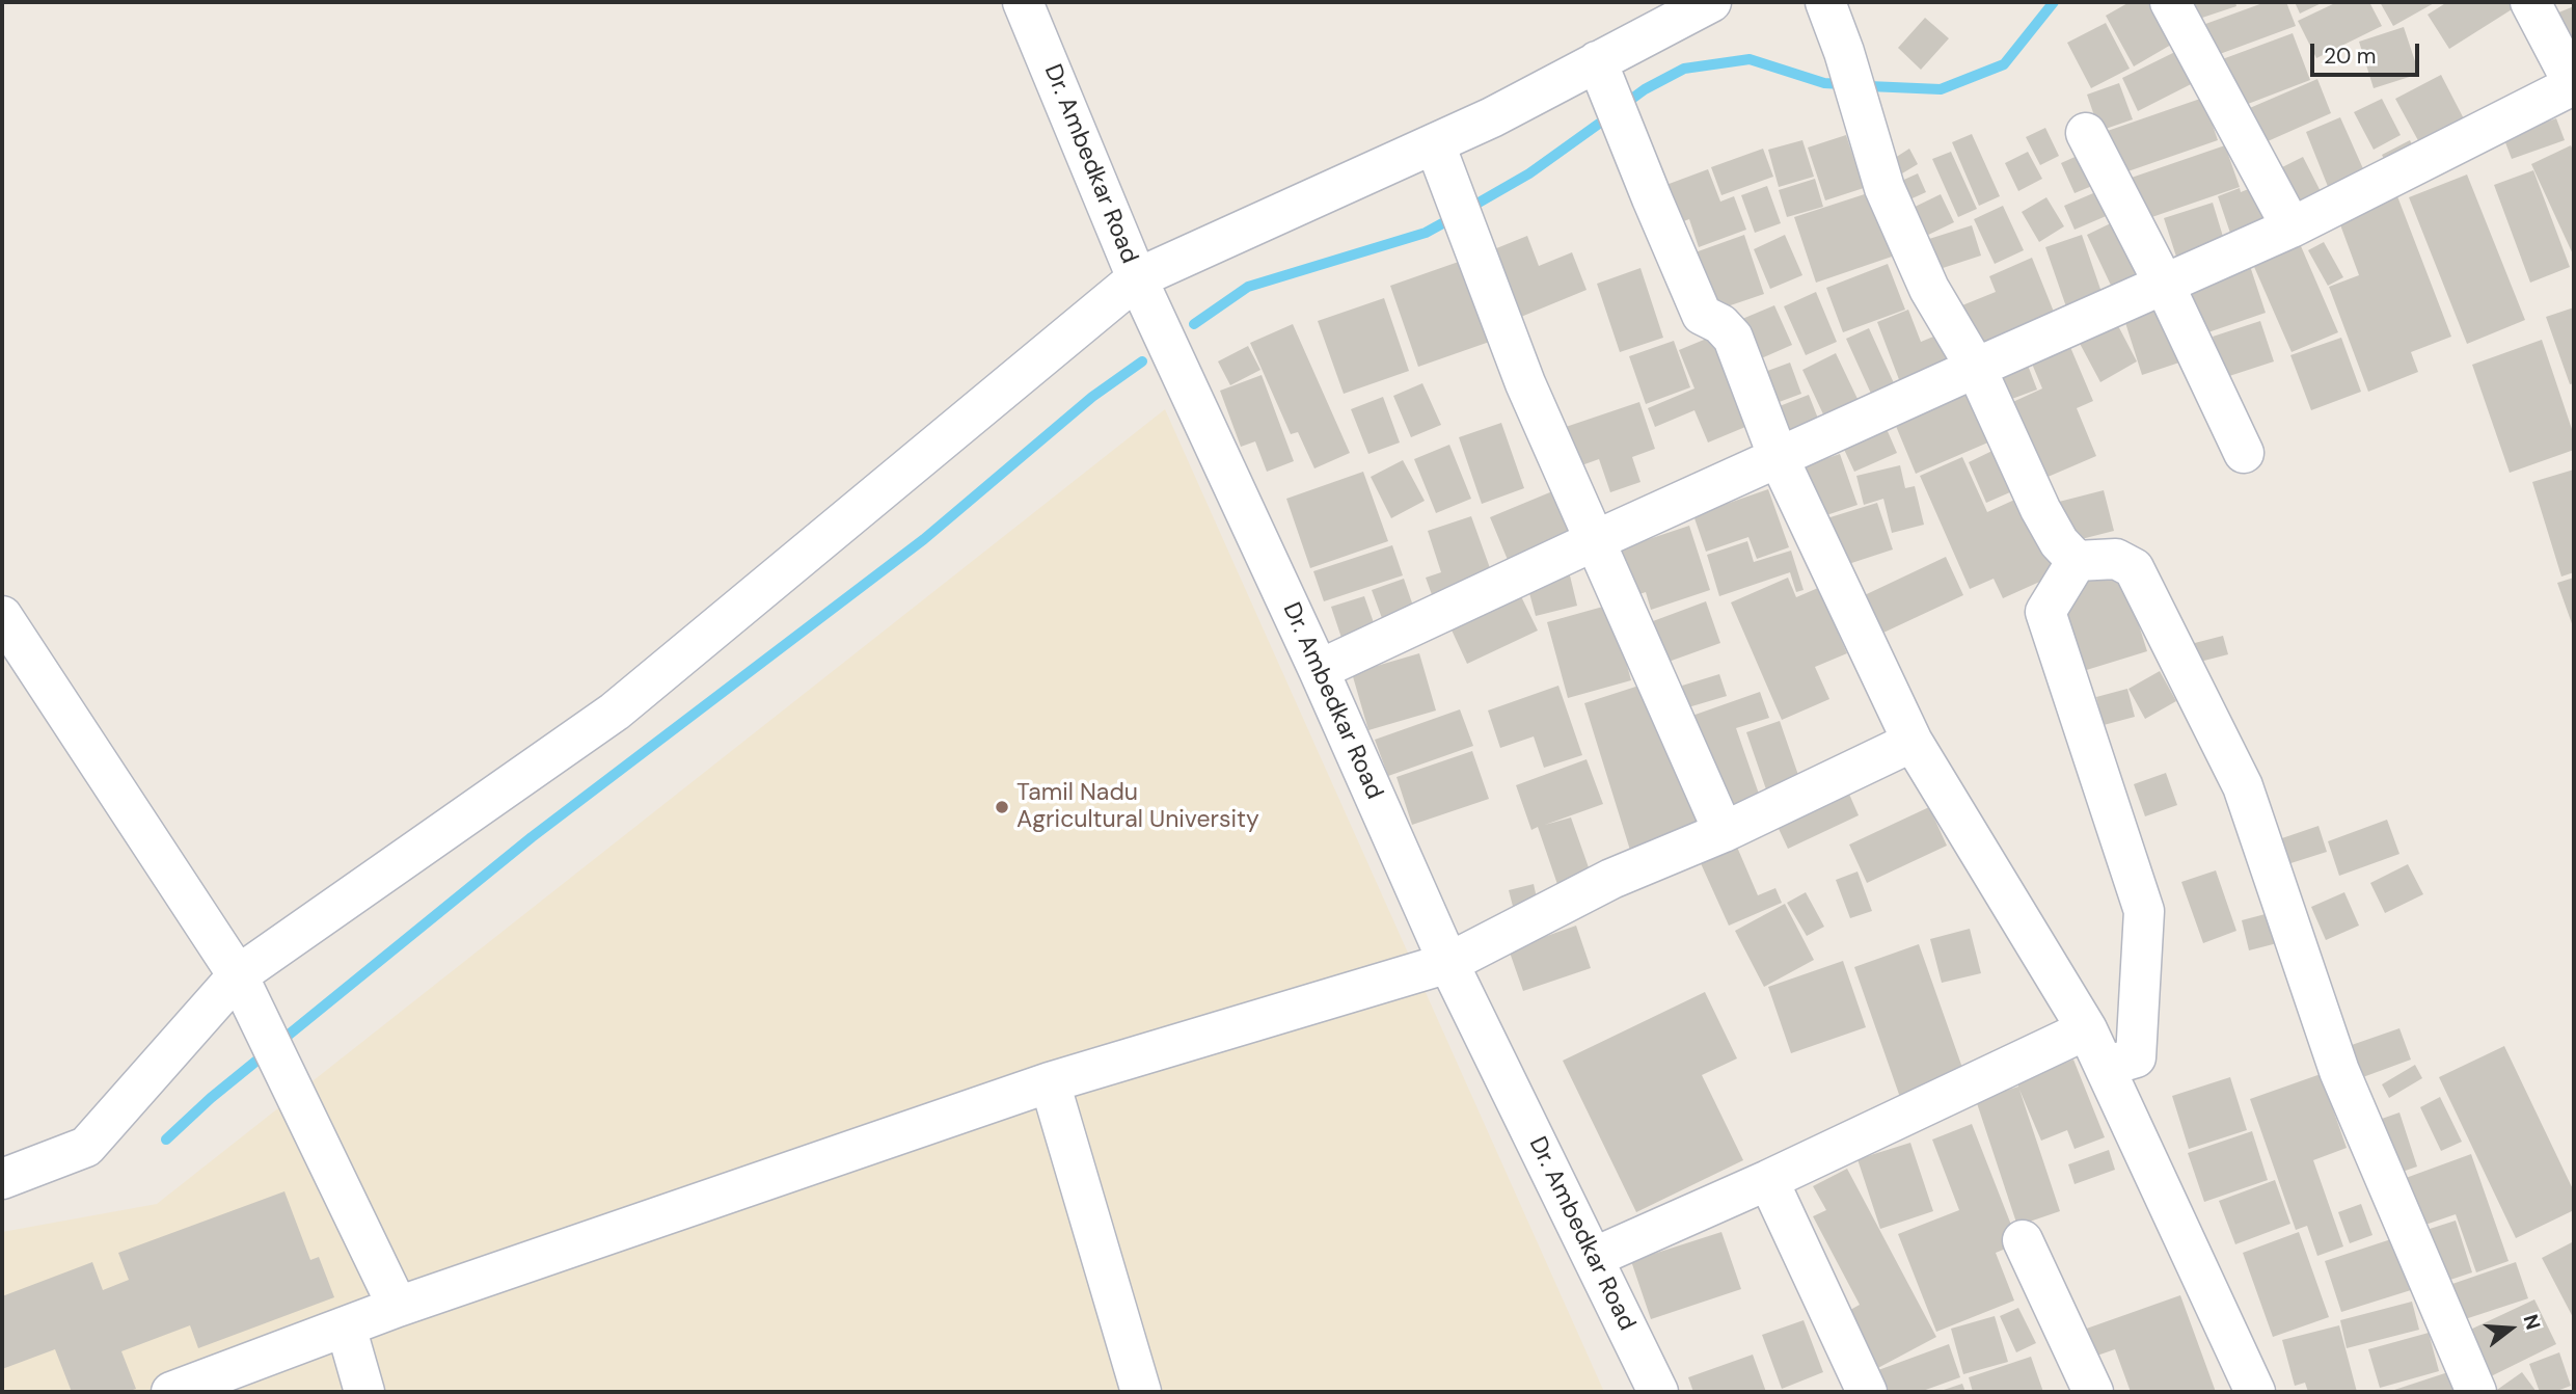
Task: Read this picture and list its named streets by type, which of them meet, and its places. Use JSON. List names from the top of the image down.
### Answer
{
  "streets": {
    "street": ["Dr. Ambedkar Road"]
  },
  "places": ["Tamil Nadu Agricultural University"],
  "scale_bar": "20 m",
  "north": "right"
}
